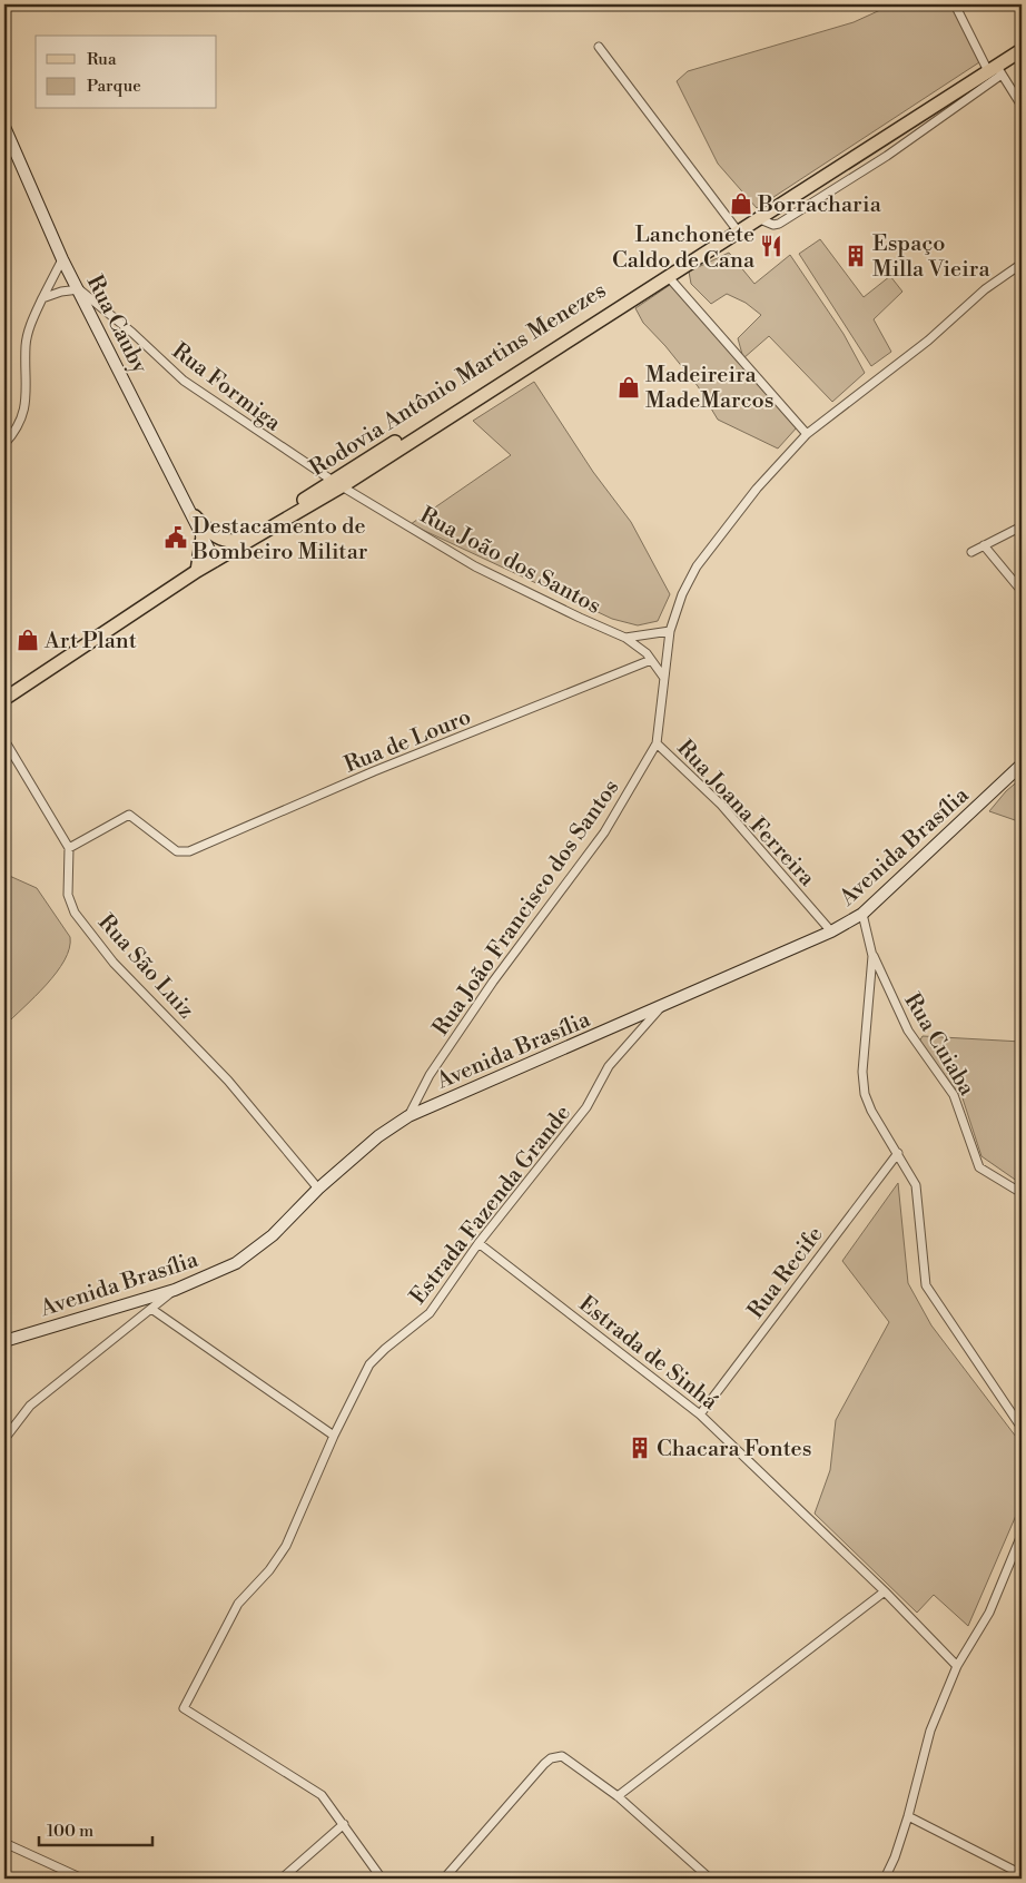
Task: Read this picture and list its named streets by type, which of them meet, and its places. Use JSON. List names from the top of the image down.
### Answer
{
  "streets": {
    "main road": ["Rua Cauby", "Rodovia Antônio Martins Menezes", "Avenida Brasília"],
    "street": [
      "Rua Formiga",
      "Rua João dos Santos",
      "Rua de Louro",
      "Rua Joana Ferreira",
      "Rua João Francisco dos Santos",
      "Rua São Luiz",
      "Rua Cuiaba",
      "Estrada Fazenda Grande",
      "Rua Recife",
      "Estrada de Sinhá"
    ]
  },
  "crossings": [
    ["Rua Cauby", "Rodovia Antônio Martins Menezes"],
    ["Rua Cauby", "Rua Formiga"],
    ["Rodovia Antônio Martins Menezes", "Rua Formiga"],
    ["Rodovia Antônio Martins Menezes", "Rua João dos Santos"],
    ["Rua Formiga", "Rua João dos Santos"],
    ["Rua João dos Santos", "Rua de Louro"],
    ["Rua João dos Santos", "Rua João Francisco dos Santos"],
    ["Rua de Louro", "Rua São Luiz"],
    ["Rua Joana Ferreira", "Avenida Brasília"],
    ["Rua Joana Ferreira", "Rua João Francisco dos Santos"],
    ["Avenida Brasília", "Rua João Francisco dos Santos"],
    ["Avenida Brasília", "Rua São Luiz"],
    ["Avenida Brasília", "Estrada Fazenda Grande"],
    ["Estrada Fazenda Grande", "Estrada de Sinhá"],
    ["Rua Recife", "Estrada de Sinhá"]
  ],
  "places": {
    "shop": ["Borracharia", "Madeireira MadeMarcos", "Art Plant"],
    "restaurant": ["Lanchonete Caldo de Cana"],
    "building": ["Espaço Milla Vieira", "Chacara Fontes"],
    "public building": ["Destacamento de Bombeiro Militar"]
  },
  "legend": ["Rua", "Parque"],
  "scale_bar": "100 m"
}
